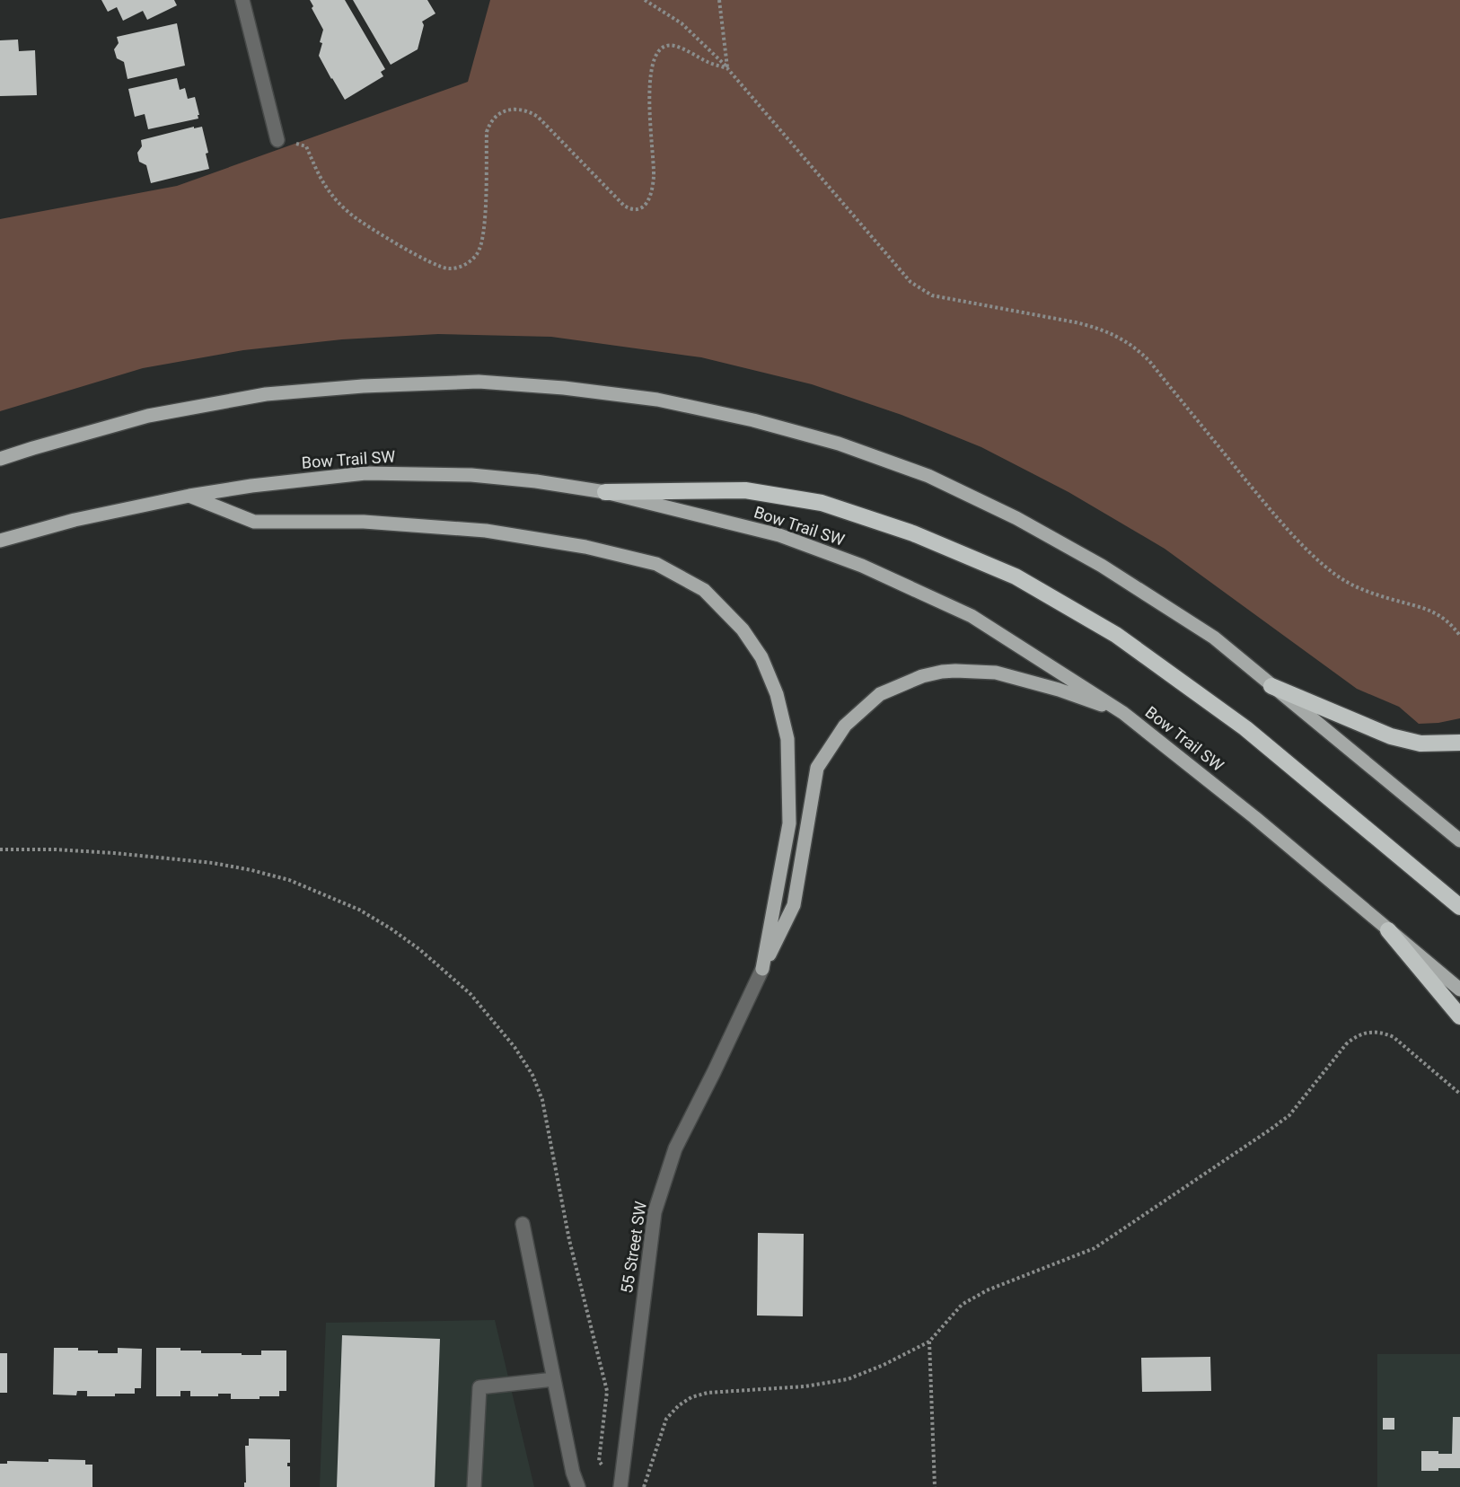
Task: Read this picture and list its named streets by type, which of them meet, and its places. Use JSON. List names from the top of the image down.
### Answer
{
  "streets": {
    "main road": ["Bow Trail SW"],
    "street": ["55 Street SW"]
  }
}
